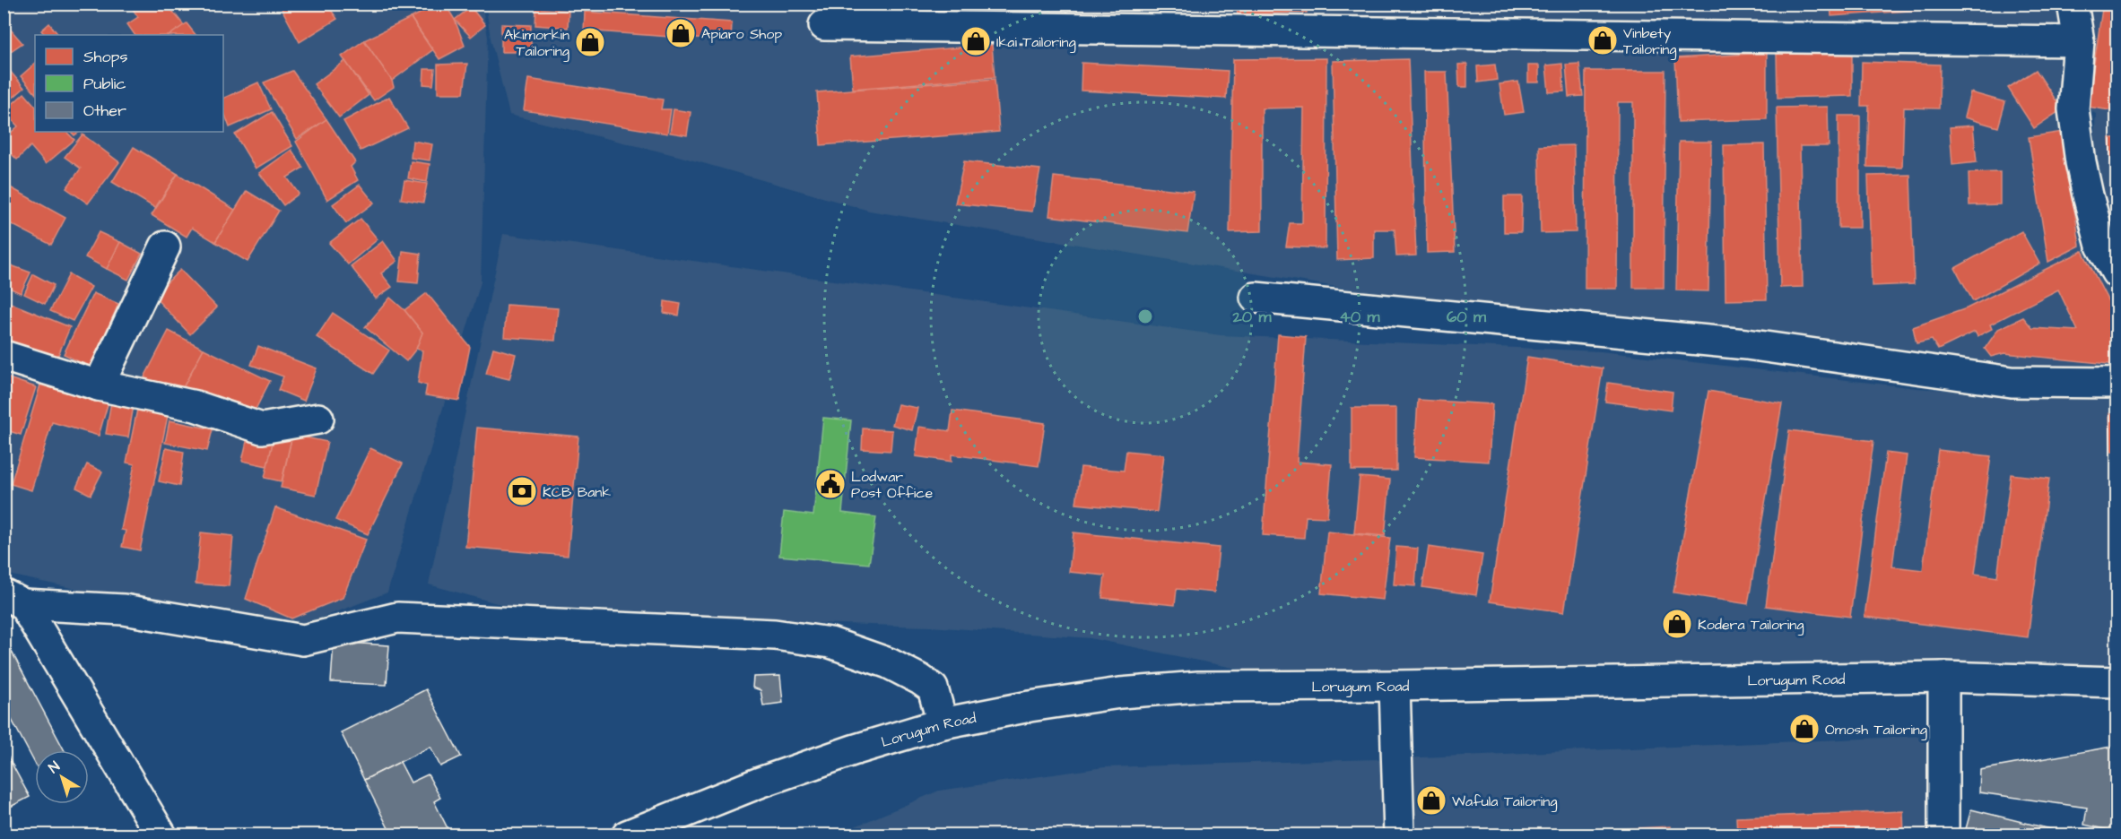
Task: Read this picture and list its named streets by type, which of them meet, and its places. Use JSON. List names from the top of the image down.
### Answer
{
  "streets": {
    "street": ["Lorugum Road"]
  },
  "places": {
    "shop": [
      "Apiaro Shop",
      "Vinbety Tailoring",
      "Ikai Tailoring",
      "Akimorkin Tailoring",
      "Kodera Tailoring",
      "Omosh Tailoring",
      "Wafula Tailoring"
    ],
    "public building": ["Lodwar Post Office"],
    "bank": ["KCB Bank"]
  },
  "legend": ["Shops", "Public", "Other"],
  "north": "top left",
  "rings": ["20 m", "40 m", "60 m"]
}
